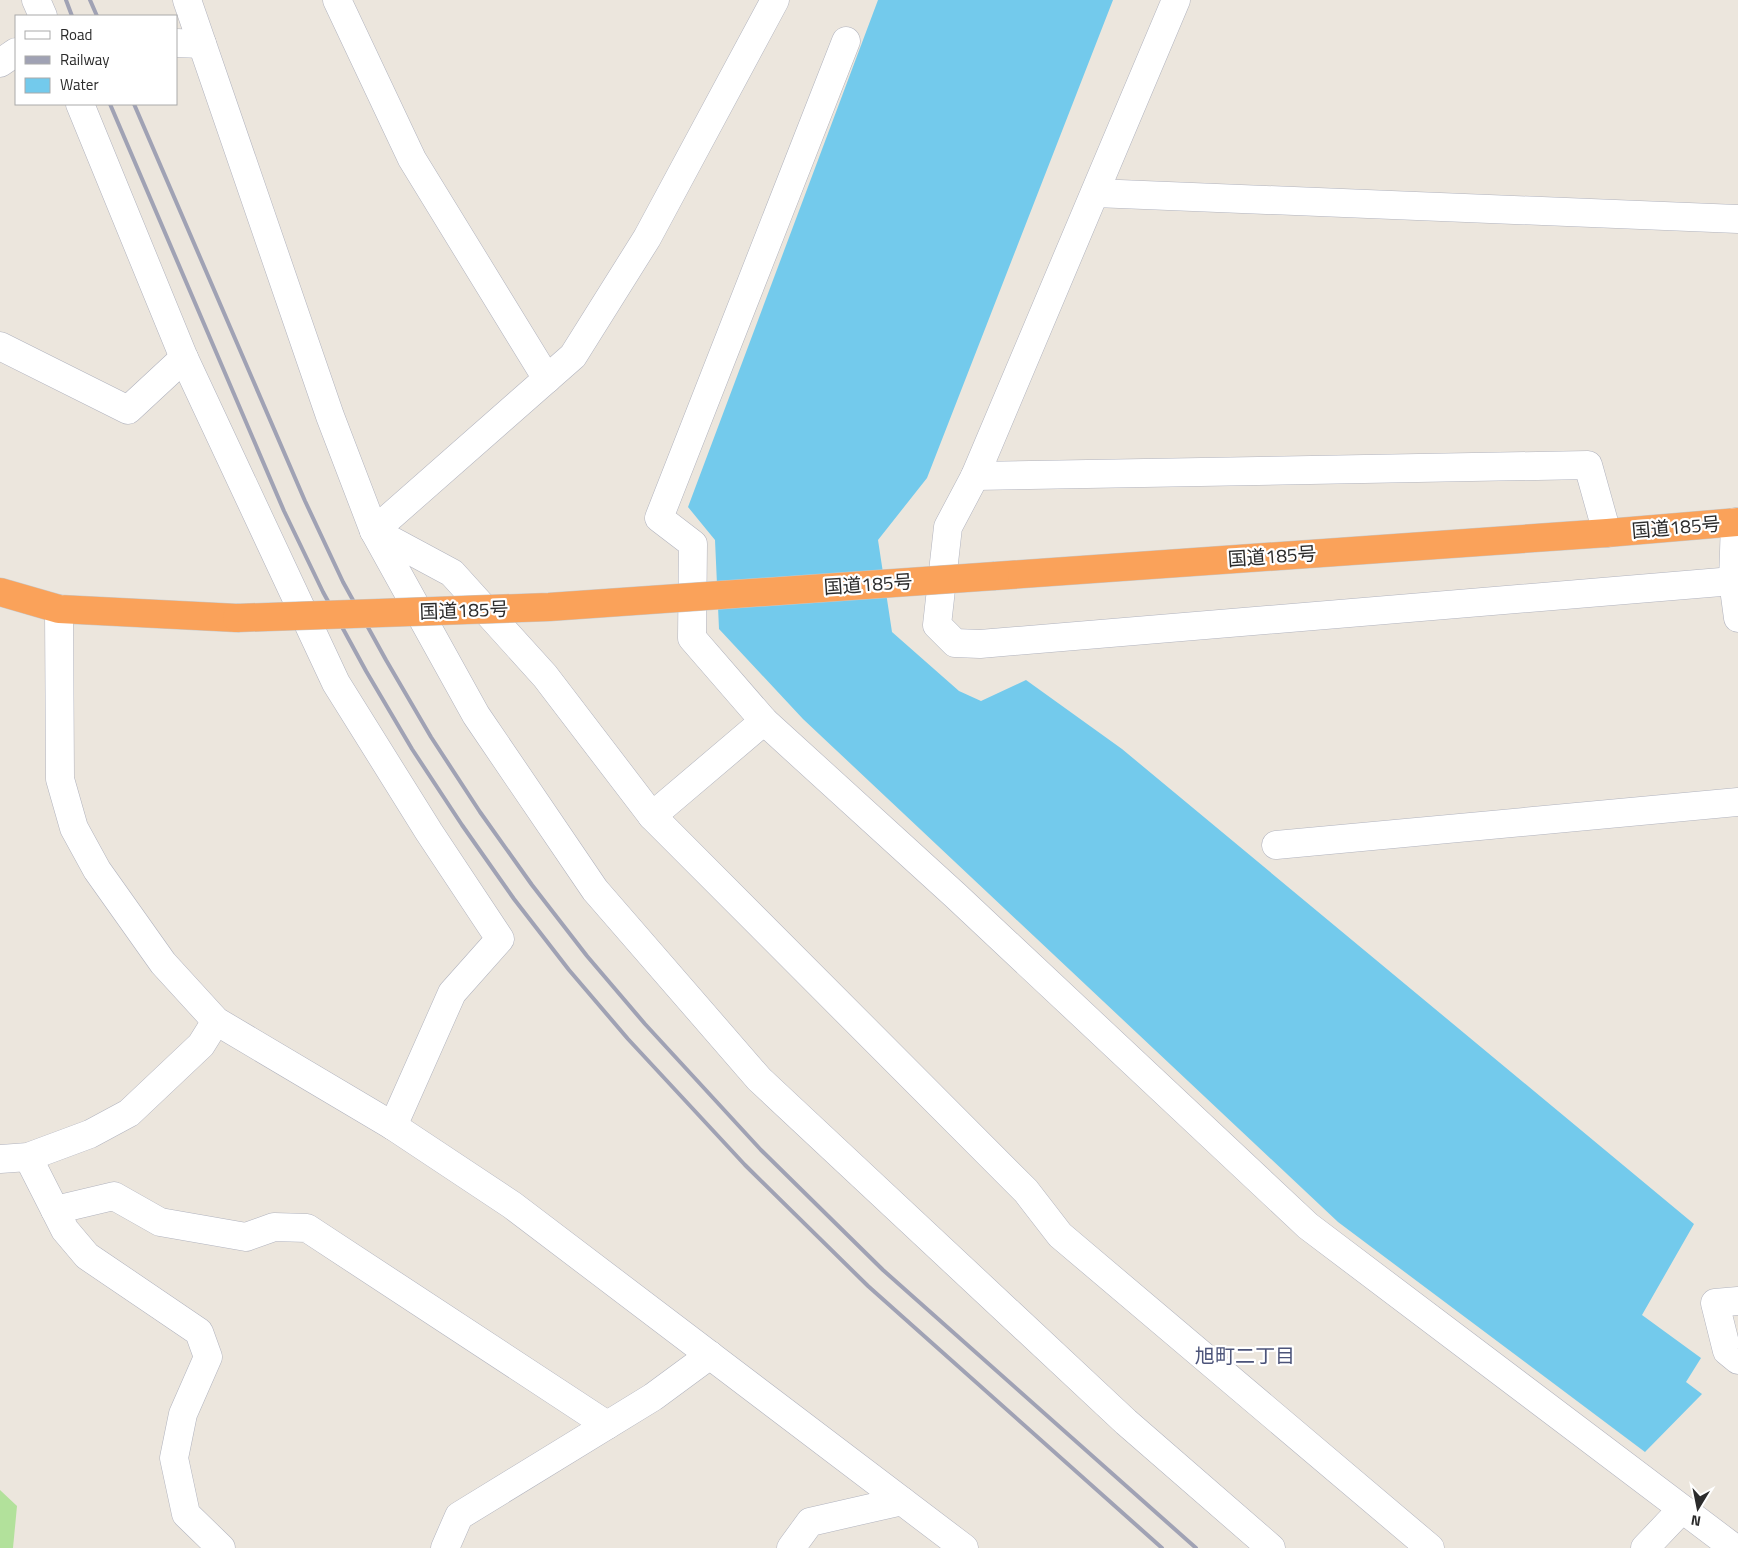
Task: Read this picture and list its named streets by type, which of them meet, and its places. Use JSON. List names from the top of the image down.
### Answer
{
  "streets": {
    "highway": ["国道185号"]
  },
  "districts": ["旭町二丁目"],
  "legend": ["Road", "Railway", "Water"],
  "north": "bottom"
}
